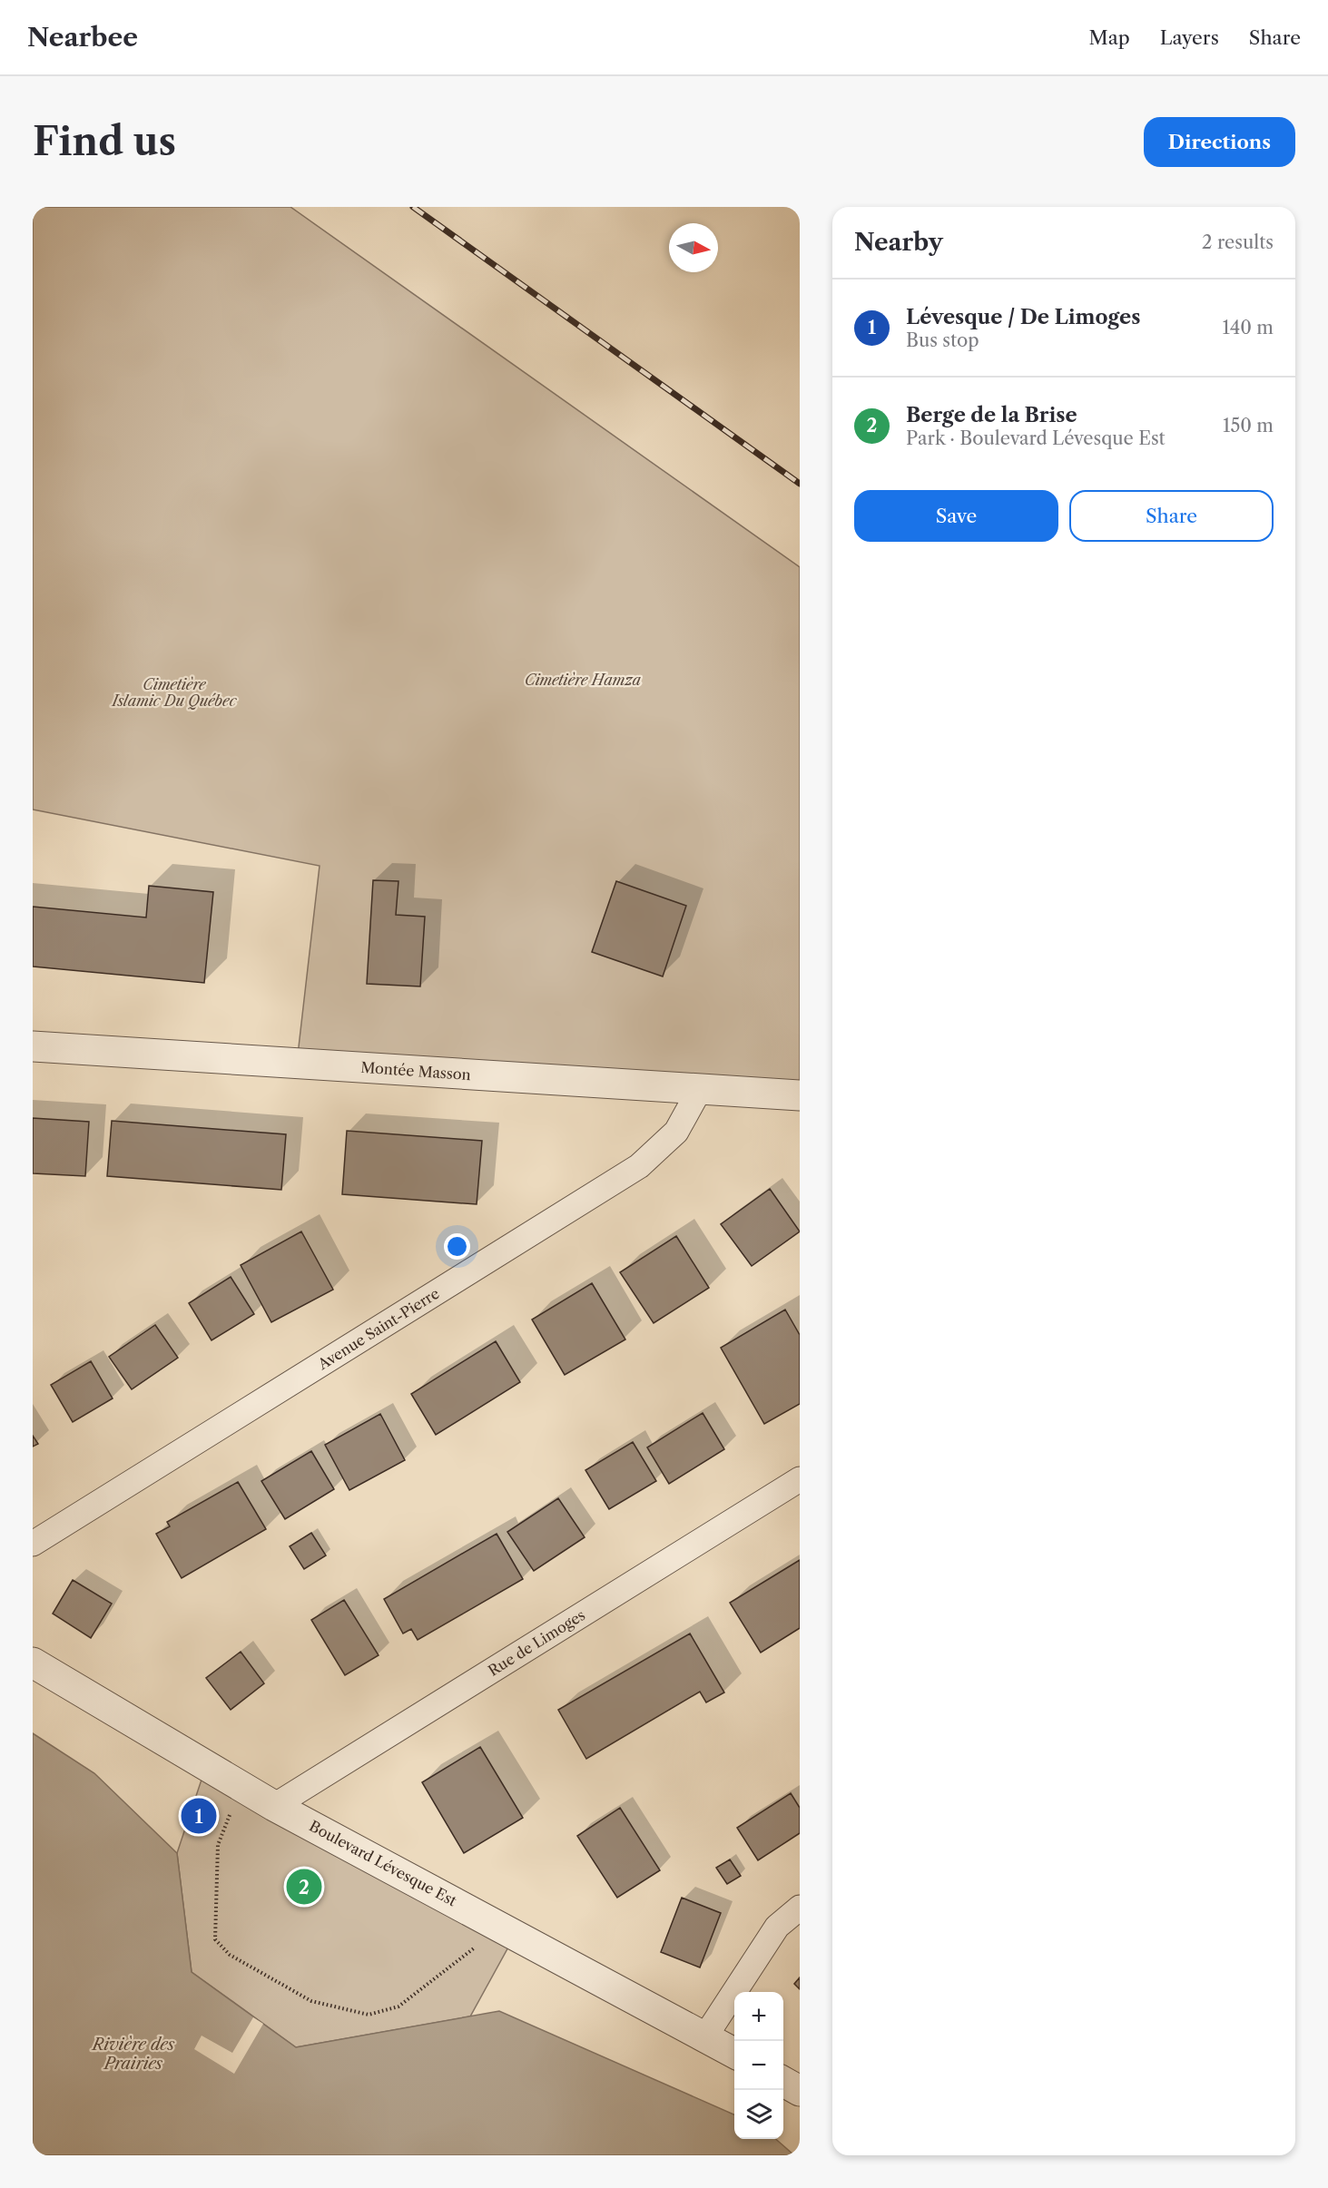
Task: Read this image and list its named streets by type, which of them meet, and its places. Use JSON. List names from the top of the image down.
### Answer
{
  "streets": {
    "street": [
      "Montée Masson",
      "Avenue Saint-Pierre",
      "Rue de Limoges",
      "Boulevard Lévesque Est"
    ]
  },
  "crossings": [
    ["Montée Masson", "Avenue Saint-Pierre"],
    ["Rue de Limoges", "Boulevard Lévesque Est"]
  ],
  "water": ["Rivière des Prairies"],
  "parks": ["Cimetière Hamza", "Cimetière Islamic Du Québec"],
  "north": "right",
  "page": {
    "header": "Nearbee",
    "nav": ["Map", "Layers", "Share"],
    "buttons": [
      "Directions",
      ["Save", "Share"]
    ],
    "title": "Find us",
    "heading": ["Nearby", "2 results"],
    "list": [
      {
        "mark": "1",
        "name": "Lévesque / De Limoges",
        "note": "Bus stop",
        "value": "140 m"
      },
      {
        "mark": "2",
        "name": "Berge de la Brise",
        "note": "Park · Boulevard Lévesque Est",
        "value": "150 m"
      }
    ],
    "pins": ["1", "2"],
    "map_buttons": ["+", "−"]
  }
}
